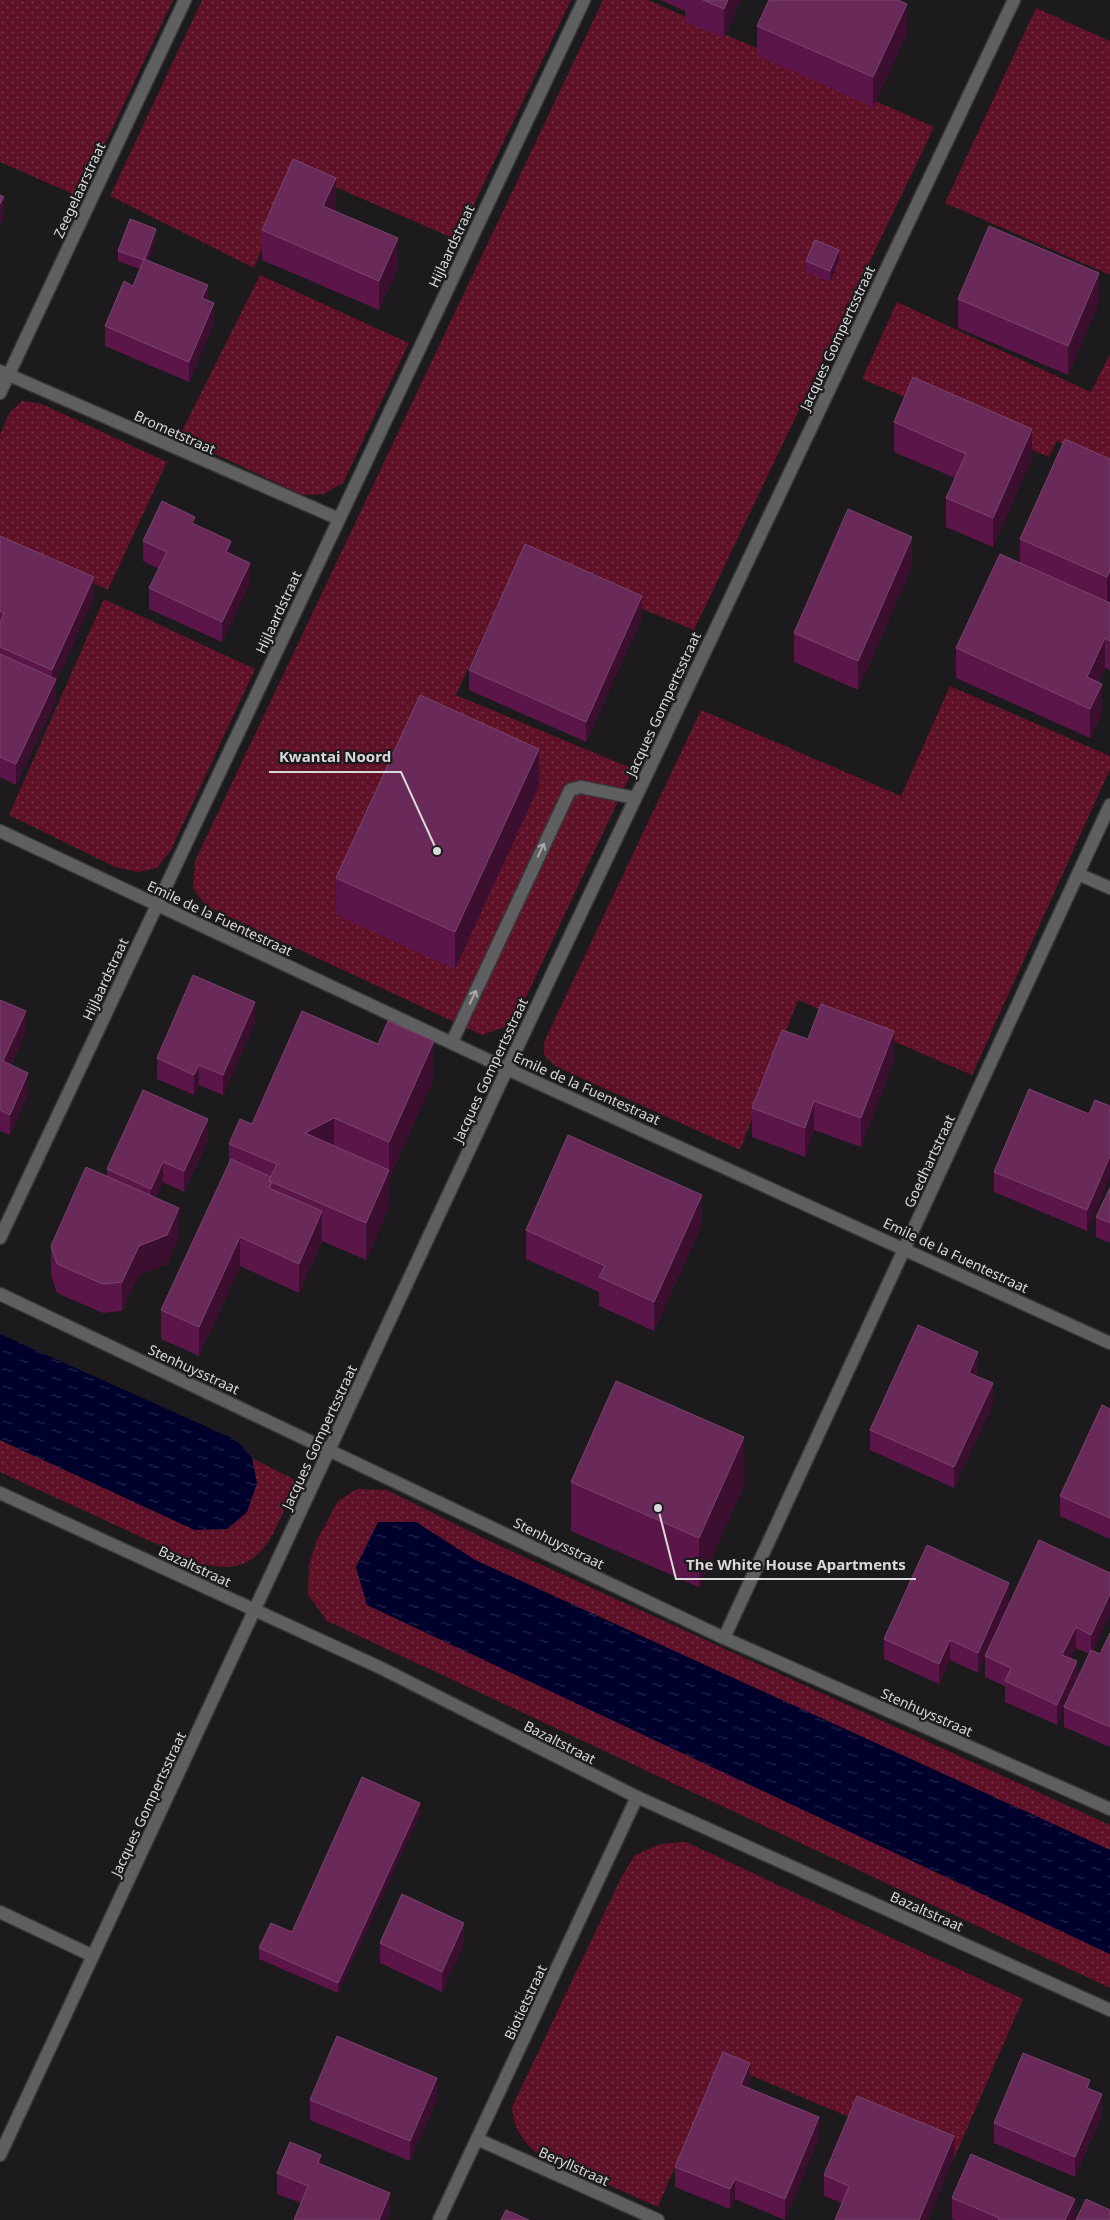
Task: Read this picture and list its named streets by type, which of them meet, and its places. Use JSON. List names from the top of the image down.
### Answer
{
  "streets": {
    "street": [
      "Zeegelaarstraat",
      "Hijlaardstraat",
      "Jacques Gompertsstraat",
      "Brometstraat",
      "Emile de la Fuentestraat",
      "Goedhartstraat",
      "Stenhuysstraat",
      "Bazaltstraat",
      "Biotietstraat",
      "Beryllstraat"
    ]
  },
  "crossings": [
    ["Zeegelaarstraat", "Brometstraat"],
    ["Hijlaardstraat", "Brometstraat"],
    ["Hijlaardstraat", "Emile de la Fuentestraat"],
    ["Jacques Gompertsstraat", "Emile de la Fuentestraat"],
    ["Jacques Gompertsstraat", "Stenhuysstraat"],
    ["Jacques Gompertsstraat", "Bazaltstraat"],
    ["Emile de la Fuentestraat", "Goedhartstraat"],
    ["Goedhartstraat", "Stenhuysstraat"],
    ["Bazaltstraat", "Biotietstraat"],
    ["Biotietstraat", "Beryllstraat"]
  ],
  "places": ["Kwantai Noord", "The White House Apartments"]
}
